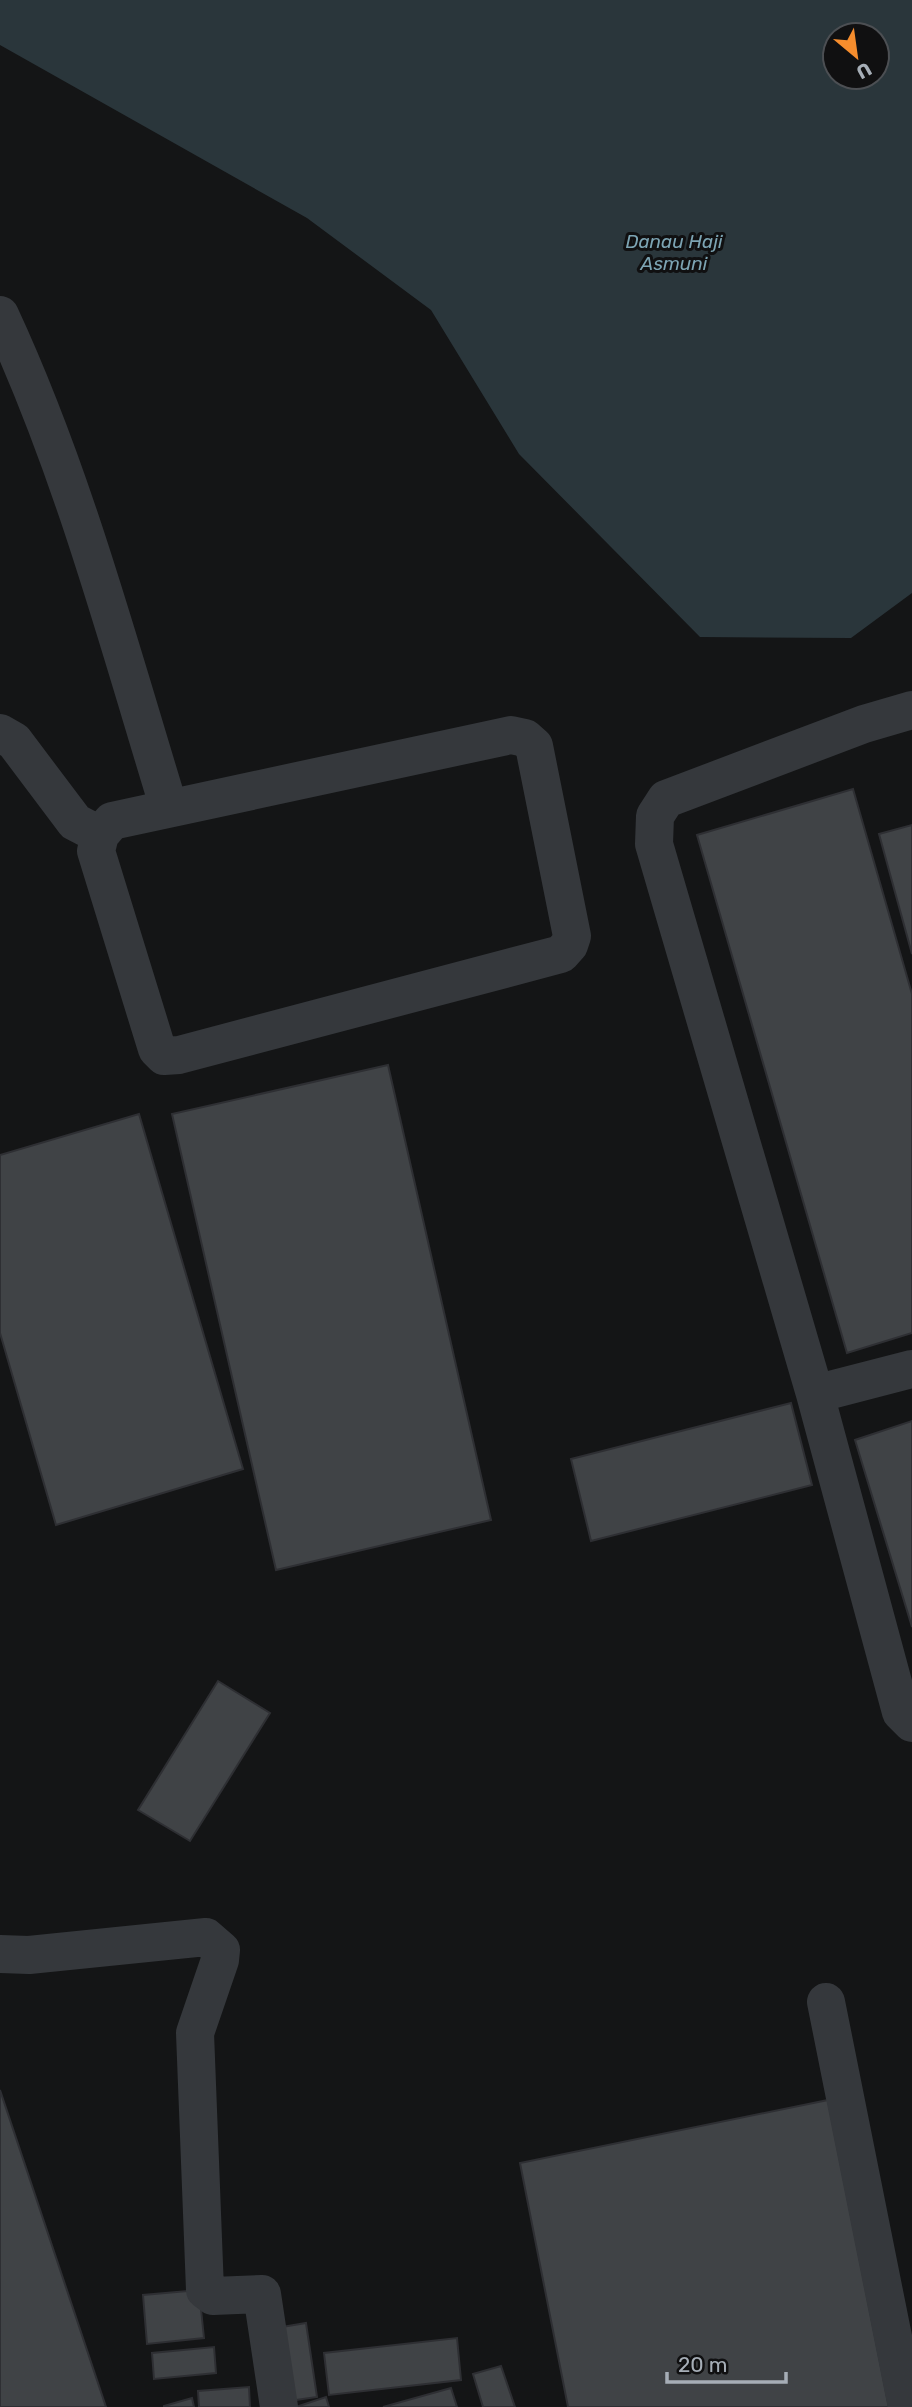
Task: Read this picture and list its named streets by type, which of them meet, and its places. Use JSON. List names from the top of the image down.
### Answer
{
  "water": ["Danau Haji Asmuni"],
  "scale_bar": "20 m",
  "north": "bottom right"
}
